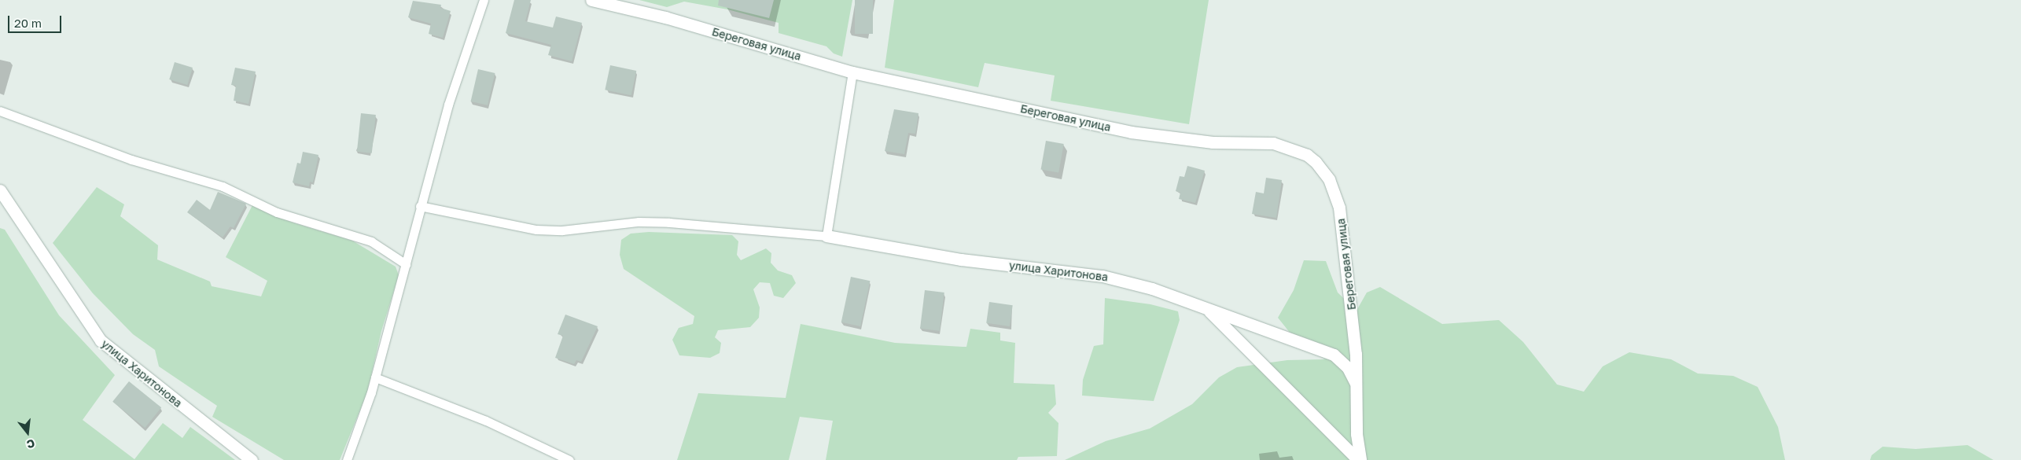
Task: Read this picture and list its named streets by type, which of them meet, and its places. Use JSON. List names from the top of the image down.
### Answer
{
  "streets": {
    "street": ["Береговая улица", "улица Харитонова"]
  },
  "crossings": [
    ["Береговая улица", "улица Харитонова"]
  ],
  "scale_bar": "20 m",
  "north": "bottom"
}
